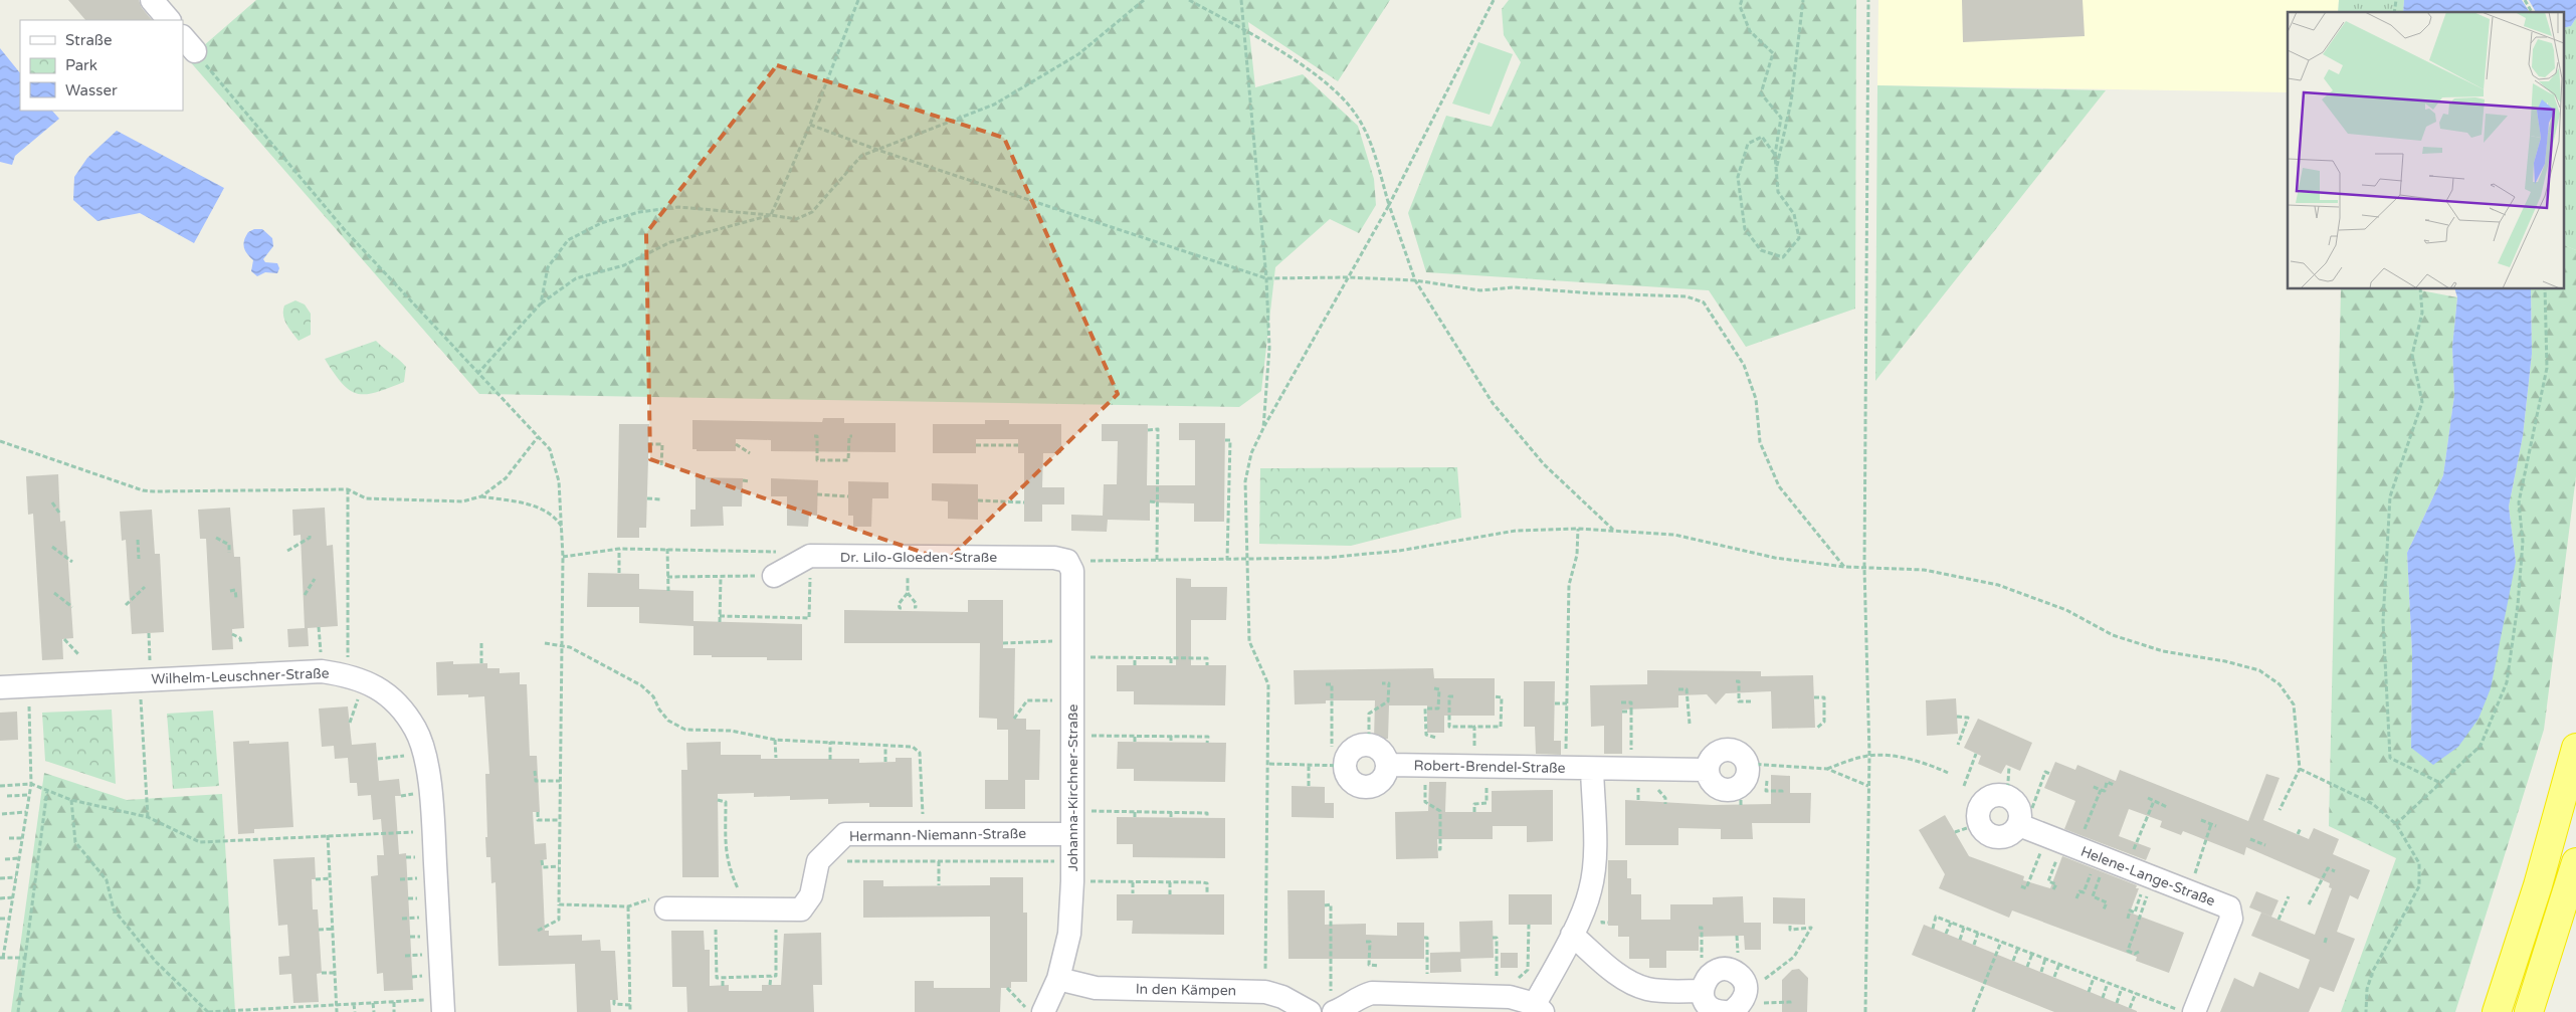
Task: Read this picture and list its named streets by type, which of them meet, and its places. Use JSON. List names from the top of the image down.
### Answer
{
  "streets": {
    "street": [
      "Dr. Lilo-Gloeden-Straße",
      "Wilhelm-Leuschner-Straße",
      "Robert-Brendel-Straße",
      "Johanna-Kirchner-Straße",
      "Hermann-Niemann-Straße",
      "Helene-Lange-Straße",
      "In den Kämpen"
    ]
  },
  "crossings": [
    ["Dr. Lilo-Gloeden-Straße", "Johanna-Kirchner-Straße"],
    ["Johanna-Kirchner-Straße", "Hermann-Niemann-Straße"],
    ["Johanna-Kirchner-Straße", "In den Kämpen"]
  ],
  "legend": ["Straße", "Park", "Wasser"]
}
